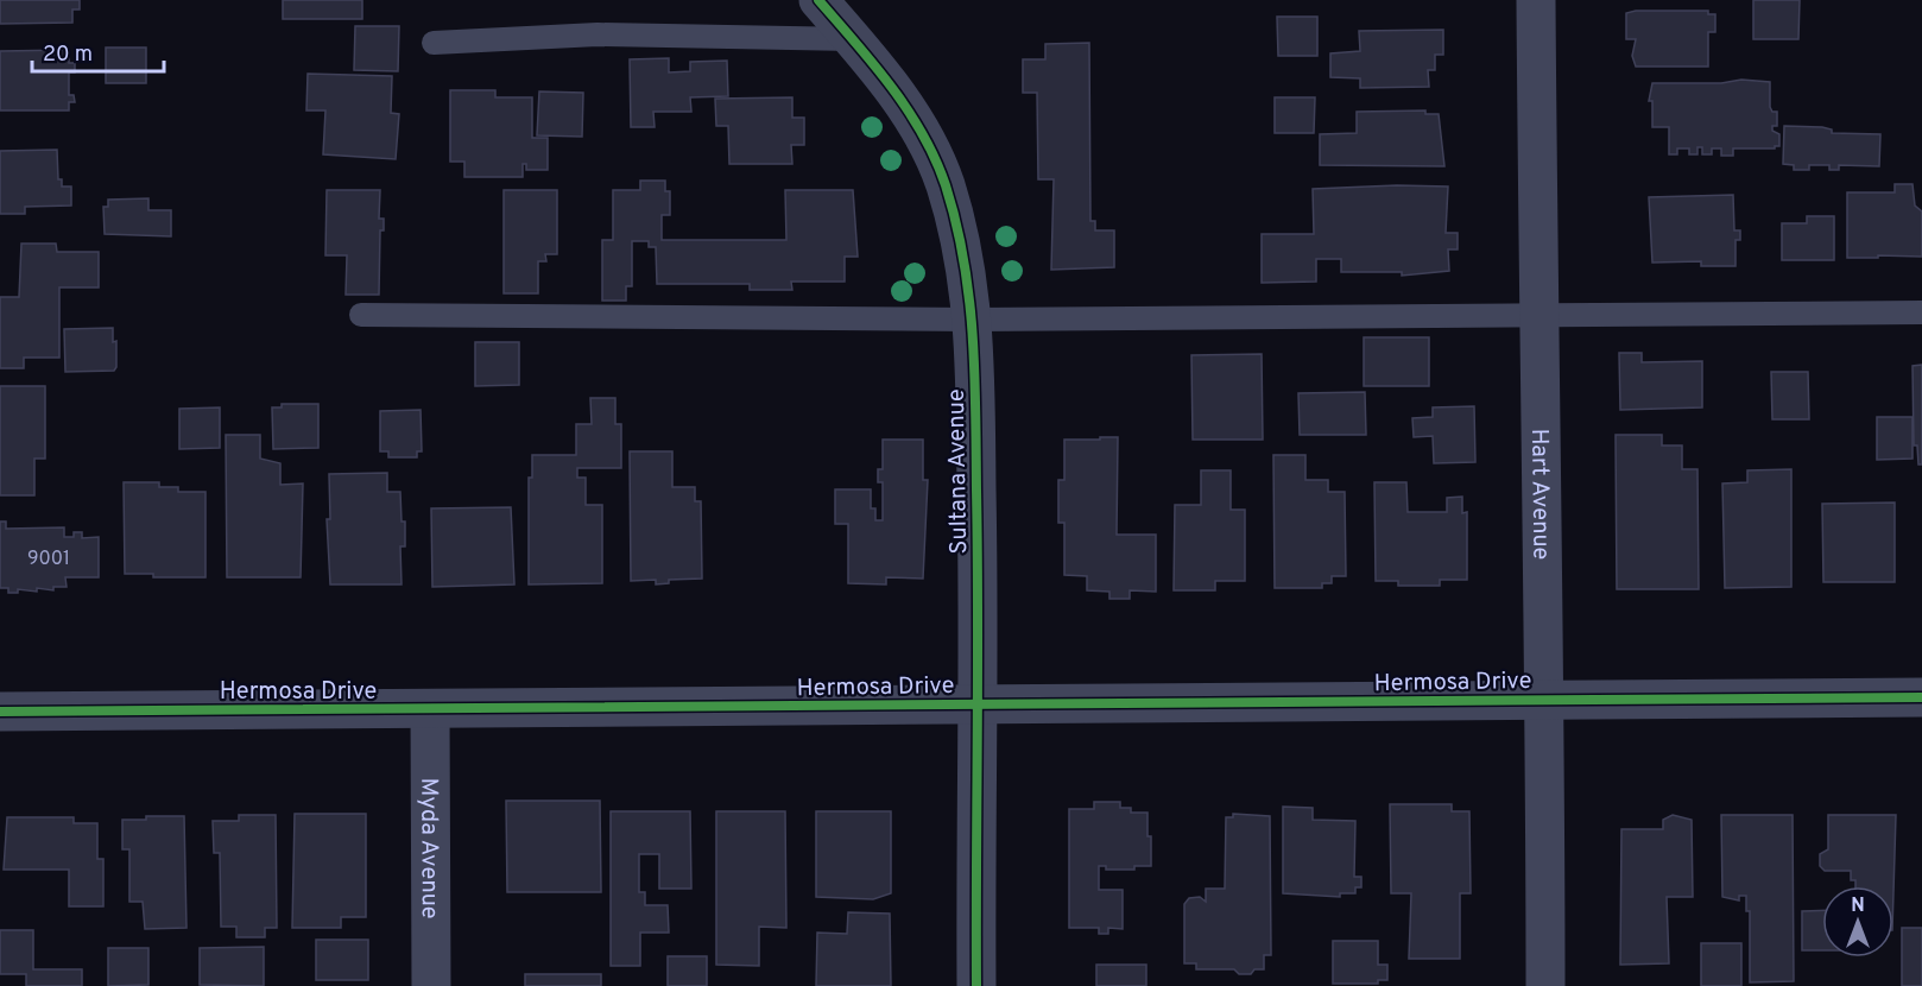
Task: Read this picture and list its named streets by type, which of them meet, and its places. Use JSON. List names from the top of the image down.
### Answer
{
  "streets": {
    "street": [
      "Sultana Avenue",
      "Hart Avenue",
      "Hermosa Drive",
      "Myda Avenue"
    ]
  },
  "crossings": [
    ["Sultana Avenue", "Hermosa Drive"],
    ["Hart Avenue", "Hermosa Drive"],
    ["Hermosa Drive", "Myda Avenue"]
  ],
  "house_numbers": ["9001"],
  "scale_bar": "20 m",
  "north": "top"
}
